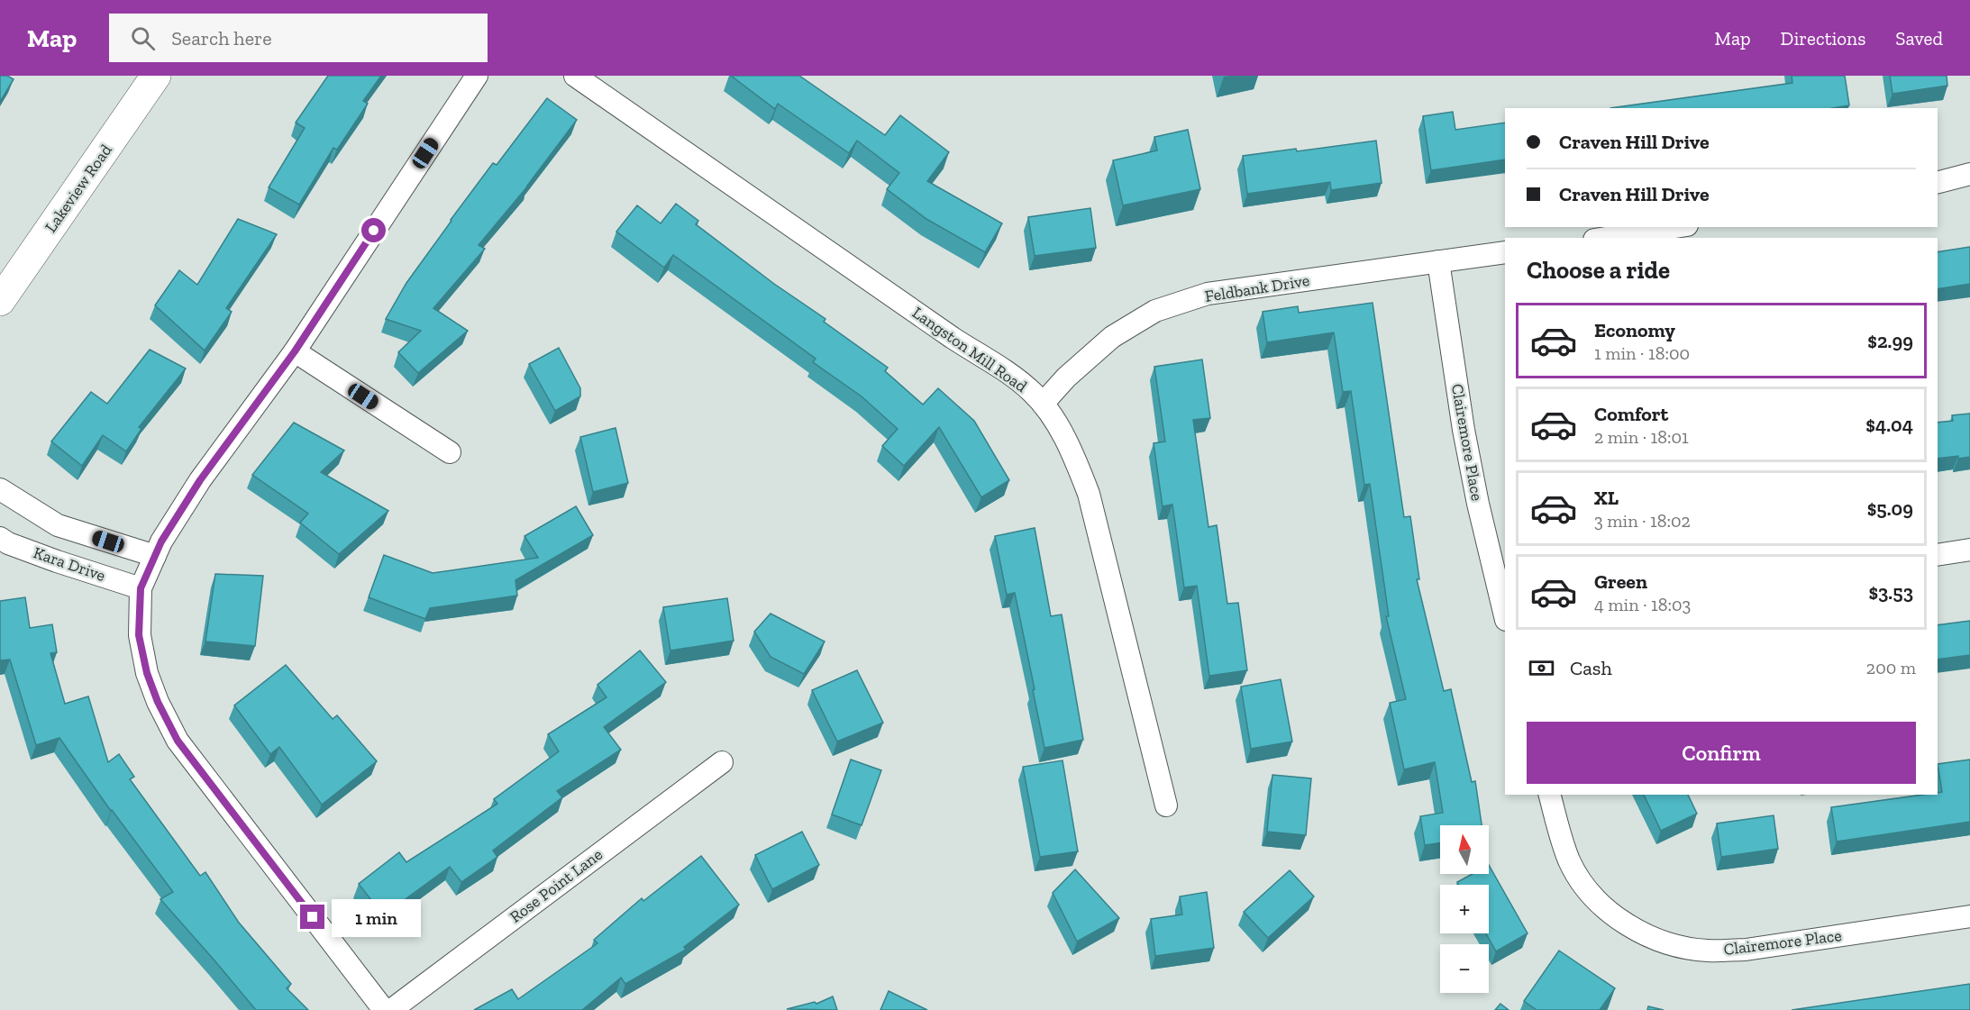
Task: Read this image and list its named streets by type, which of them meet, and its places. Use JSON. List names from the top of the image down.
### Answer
{
  "streets": {
    "main road": ["Lakeview Road"],
    "street": [
      "Feldbank Drive",
      "Langston Mill Road",
      "Clairemore Place",
      "Kara Drive",
      "Rose Point Lane"
    ]
  },
  "crossings": [
    ["Feldbank Drive", "Langston Mill Road"],
    ["Feldbank Drive", "Clairemore Place"]
  ],
  "north": "top",
  "page": {
    "header": "Map",
    "search": "Search here",
    "nav": ["Map", "Directions", "Saved"],
    "banner": ["Craven Hill Drive", "Craven Hill Drive"],
    "heading": "Choose a ride",
    "list": [
      {
        "name": "Economy",
        "note": "1 min · 18:00",
        "value": "$2.99"
      },
      {
        "name": "Comfort",
        "note": "2 min · 18:01",
        "value": "$4.04"
      },
      {
        "name": "XL",
        "note": "3 min · 18:02",
        "value": "$5.09"
      },
      {
        "name": "Green",
        "note": "4 min · 18:03",
        "value": "$3.53"
      }
    ],
    "pay": ["Cash", "200 m"],
    "buttons": "Confirm",
    "map_buttons": ["+", "−"],
    "bubble": "1 min"
  }
}
